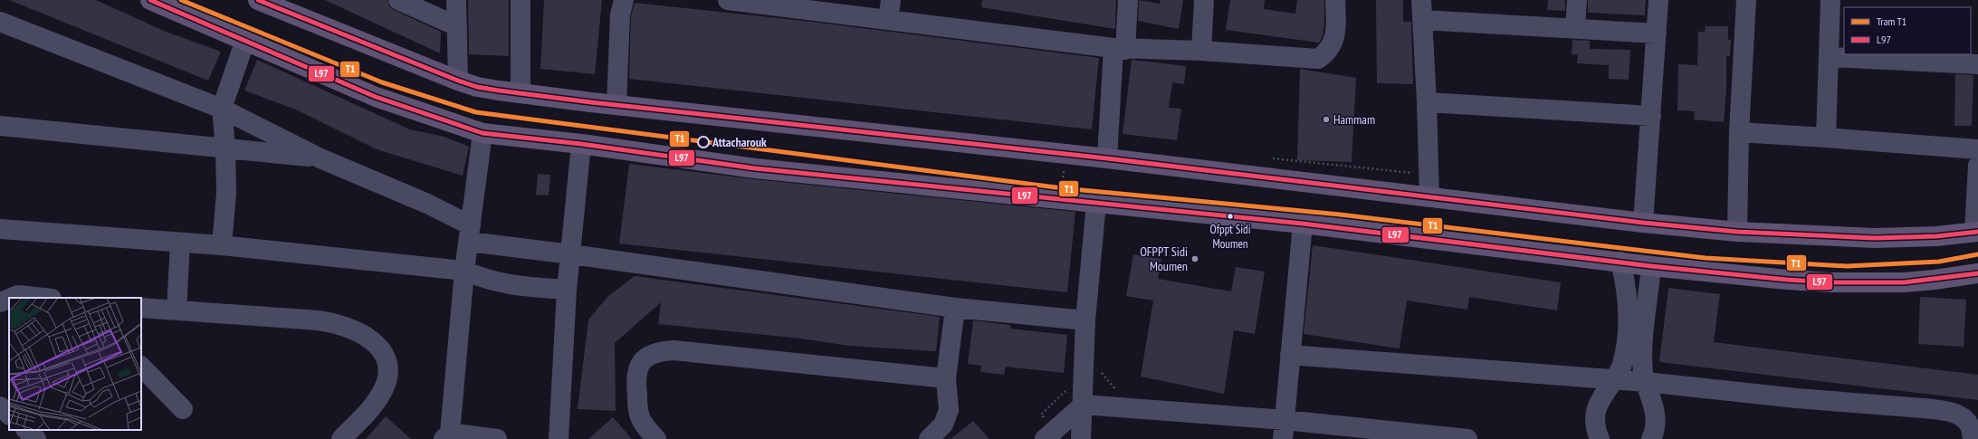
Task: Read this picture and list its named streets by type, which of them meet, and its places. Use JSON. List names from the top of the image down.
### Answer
{
  "places": [
    "Hammam",
    "Attacharouk",
    "Ofppt Sidi Moumen",
    "OFPPT Sidi Moumen"
  ],
  "lines": ["tram line T1", "transit line L97"],
  "legend": ["Tram T1", "L97"]
}
